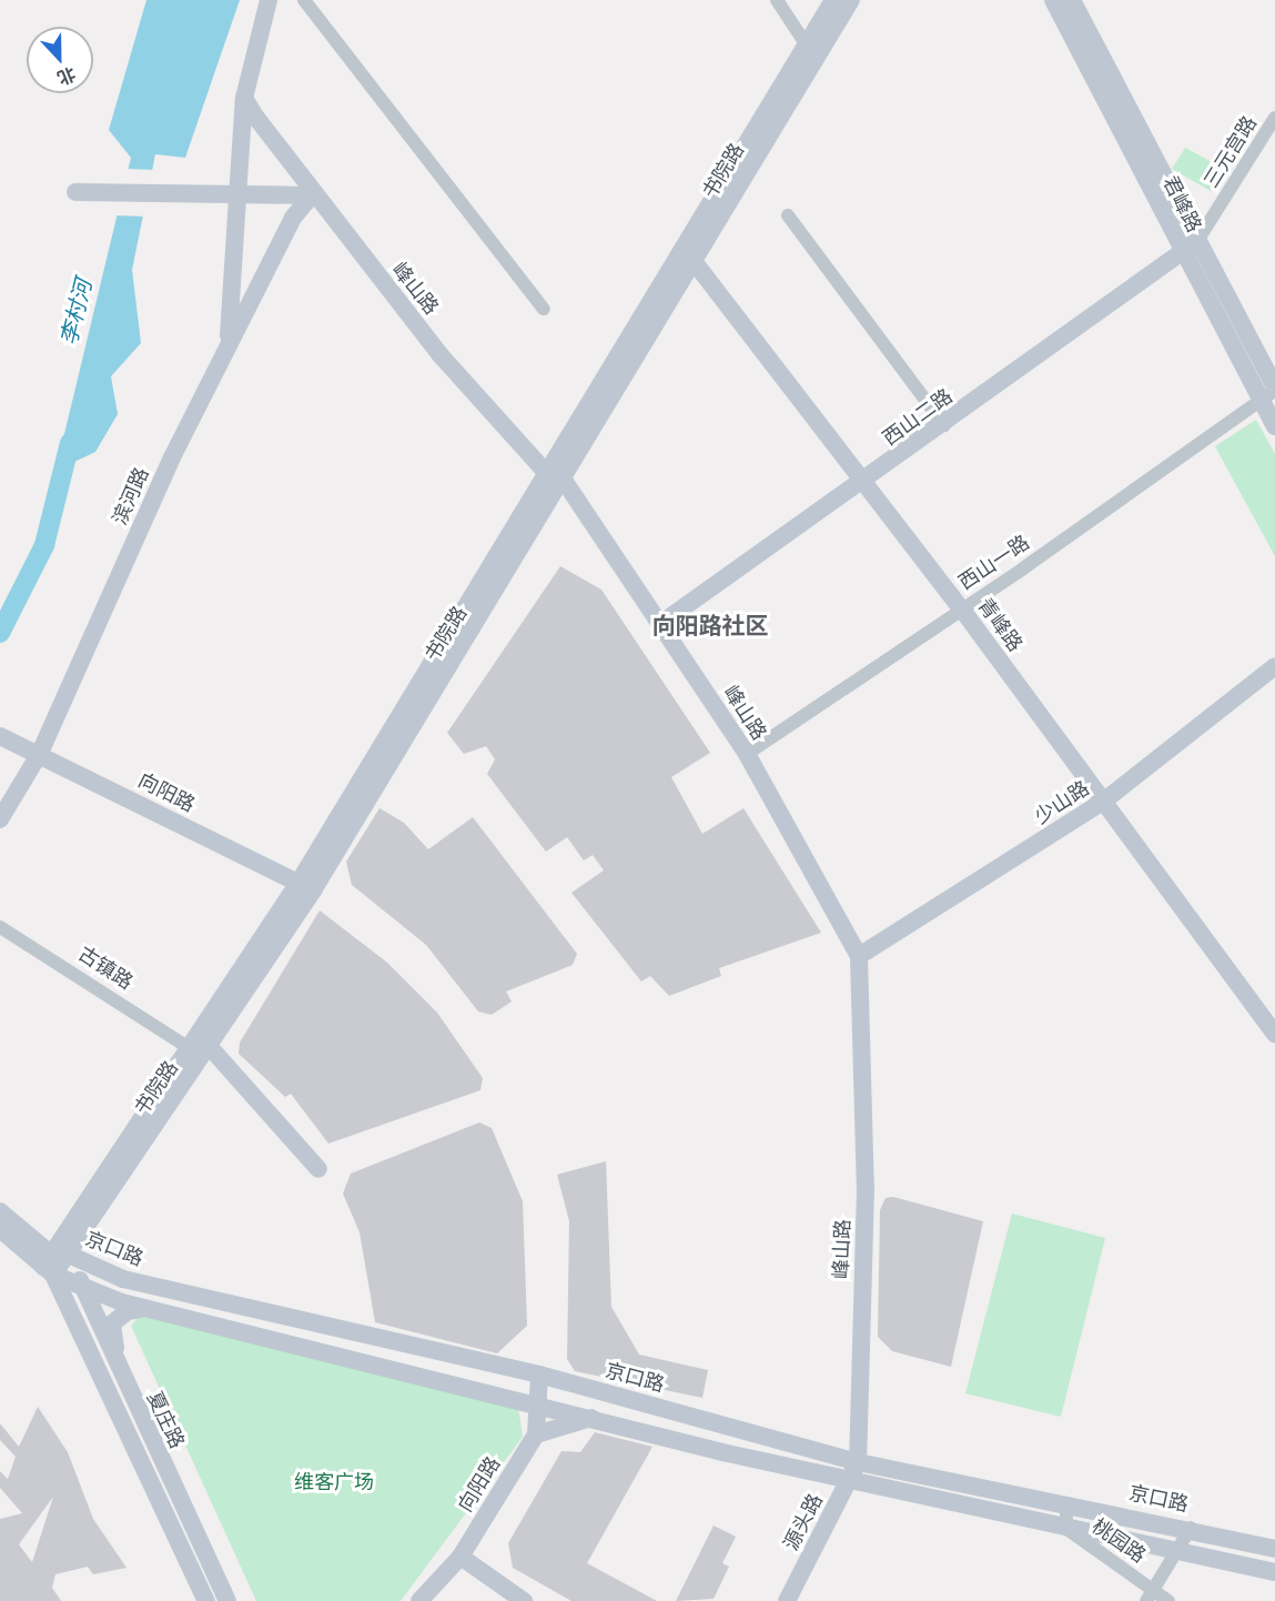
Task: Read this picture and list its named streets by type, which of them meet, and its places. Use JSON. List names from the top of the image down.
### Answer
{
  "streets": {
    "main road": [
      "书院路",
      "君峰路",
      "峰山路",
      "西山二路",
      "滨河路",
      "青峰路",
      "向阳路",
      "少山路",
      "京口路",
      "夏庄路",
      "源头路"
    ],
    "street": [
      "三元宫路",
      "西山一路",
      "古镇路",
      "桃园路"
    ]
  },
  "crossings": [
    ["三元宫路", "君峰路"],
    ["三元宫路", "西山二路"],
    ["书院路", "峰山路"],
    ["书院路", "青峰路"],
    ["书院路", "向阳路"],
    ["书院路", "古镇路"],
    ["书院路", "京口路"],
    ["书院路", "夏庄路"],
    ["君峰路", "西山二路"],
    ["君峰路", "西山一路"],
    ["峰山路", "西山二路"],
    ["峰山路", "滨河路"],
    ["峰山路", "西山一路"],
    ["峰山路", "少山路"],
    ["峰山路", "京口路"],
    ["峰山路", "源头路"],
    ["西山二路", "青峰路"],
    ["滨河路", "向阳路"],
    ["西山一路", "青峰路"],
    ["青峰路", "少山路"],
    ["向阳路", "京口路"],
    ["京口路", "夏庄路"],
    ["京口路", "源头路"],
    ["京口路", "桃园路"]
  ],
  "districts": ["向阳路社区"],
  "water": ["李村河"],
  "parks": ["维客广场"],
  "north": "bottom"
}
